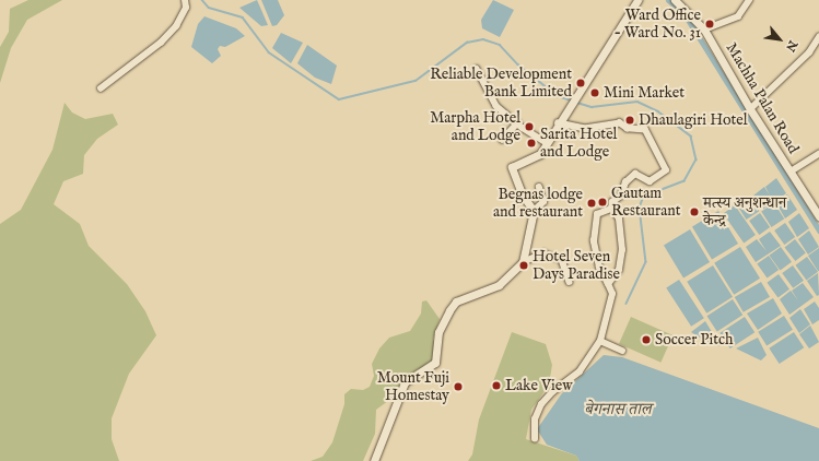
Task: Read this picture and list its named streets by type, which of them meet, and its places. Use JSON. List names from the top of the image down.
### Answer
{
  "streets": {
    "main road": ["Machha Palan Road"]
  },
  "water": ["बेगनास ताल"],
  "places": [
    "Ward Office - Ward No. 31",
    "Reliable Development Bank Limited",
    "Mini Market",
    "Dhaulagiri Hotel",
    "Marpha Hotel and Lodge",
    "Sarita Hotel and Lodge",
    "Gautam Restaurant",
    "Begnas lodge and restaurant",
    "मत्स्य अनुशन्धान केन्द्र",
    "Hotel Seven Days Paradise",
    "Soccer Pitch",
    "Lake View",
    "Mount Fuji Homestay"
  ],
  "north": "bottom right"
}
